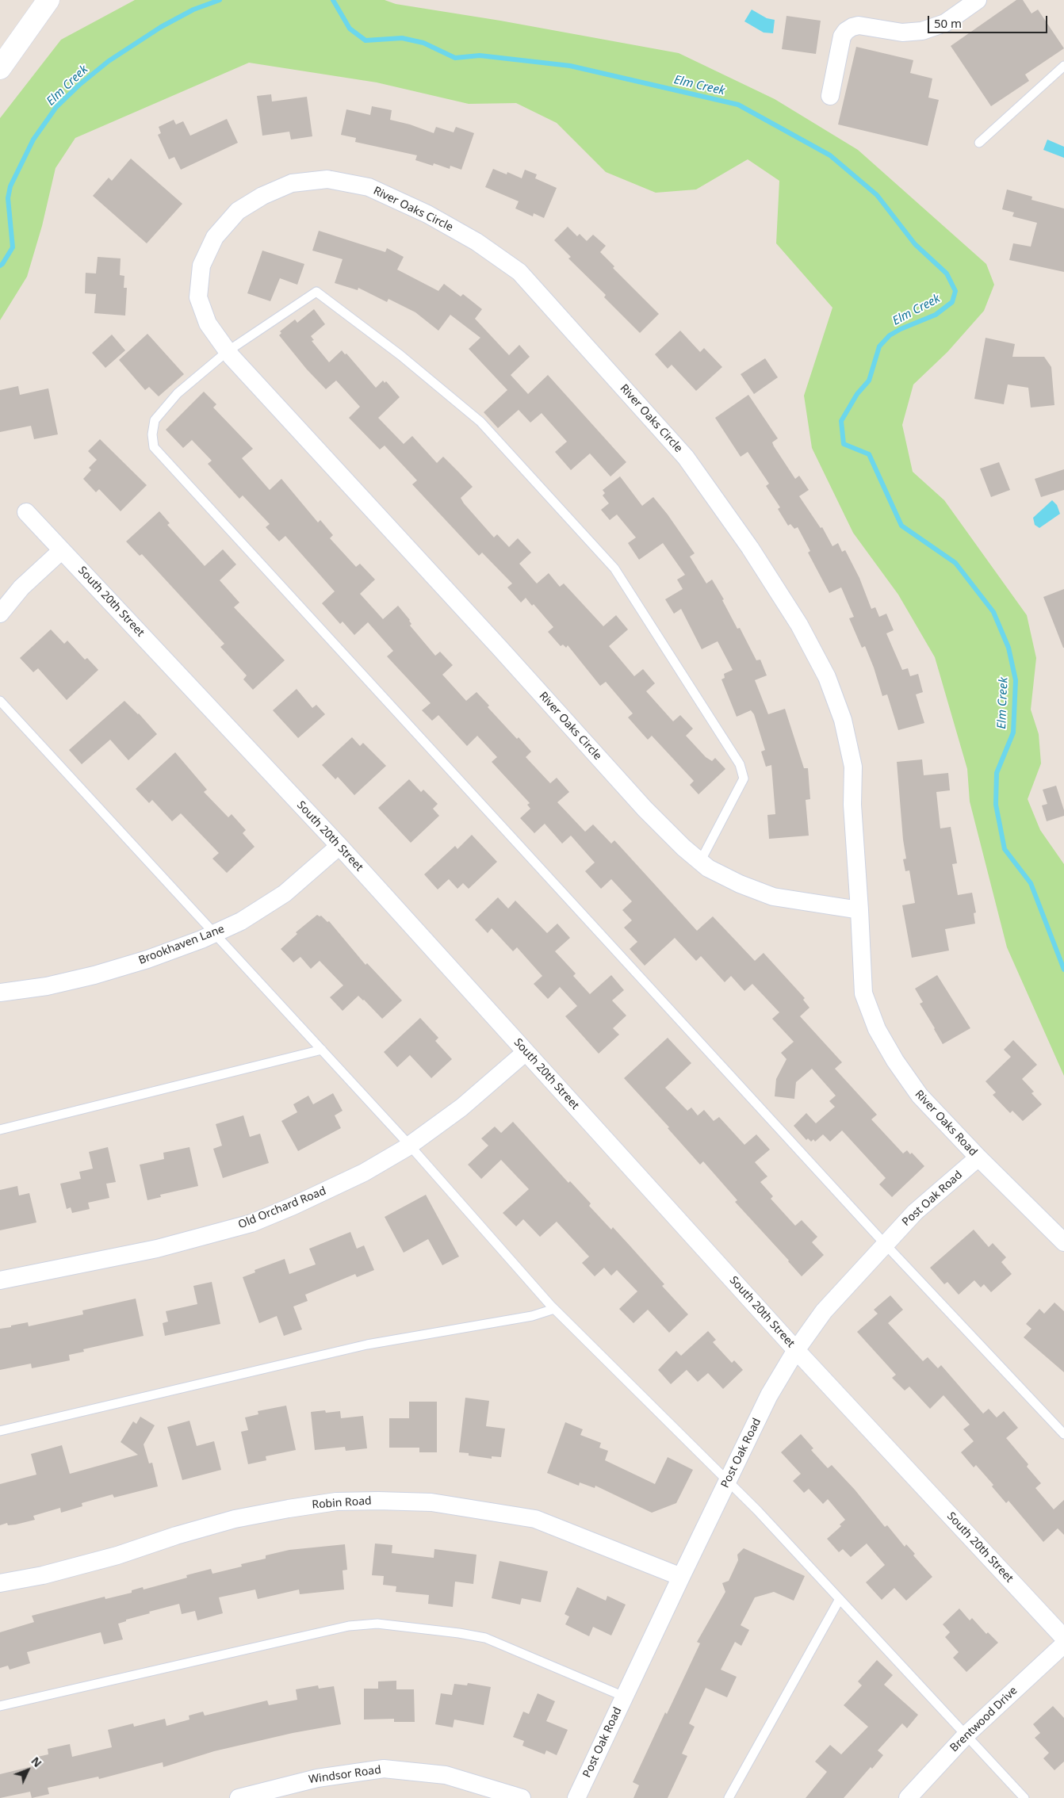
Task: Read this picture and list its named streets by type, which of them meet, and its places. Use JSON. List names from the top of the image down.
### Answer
{
  "streets": {
    "street": [
      "River Oaks Circle",
      "South 20th Street",
      "Brookhaven Lane",
      "River Oaks Road",
      "Post Oak Road",
      "Old Orchard Road",
      "Robin Road",
      "Brentwood Drive",
      "Windsor Road"
    ]
  },
  "crossings": [
    ["River Oaks Circle", "River Oaks Road"],
    ["South 20th Street", "Brookhaven Lane"],
    ["South 20th Street", "Post Oak Road"],
    ["South 20th Street", "Old Orchard Road"],
    ["River Oaks Road", "Post Oak Road"],
    ["Post Oak Road", "Robin Road"]
  ],
  "water": ["Elm Creek"],
  "scale_bar": "50 m",
  "north": "top right"
}
